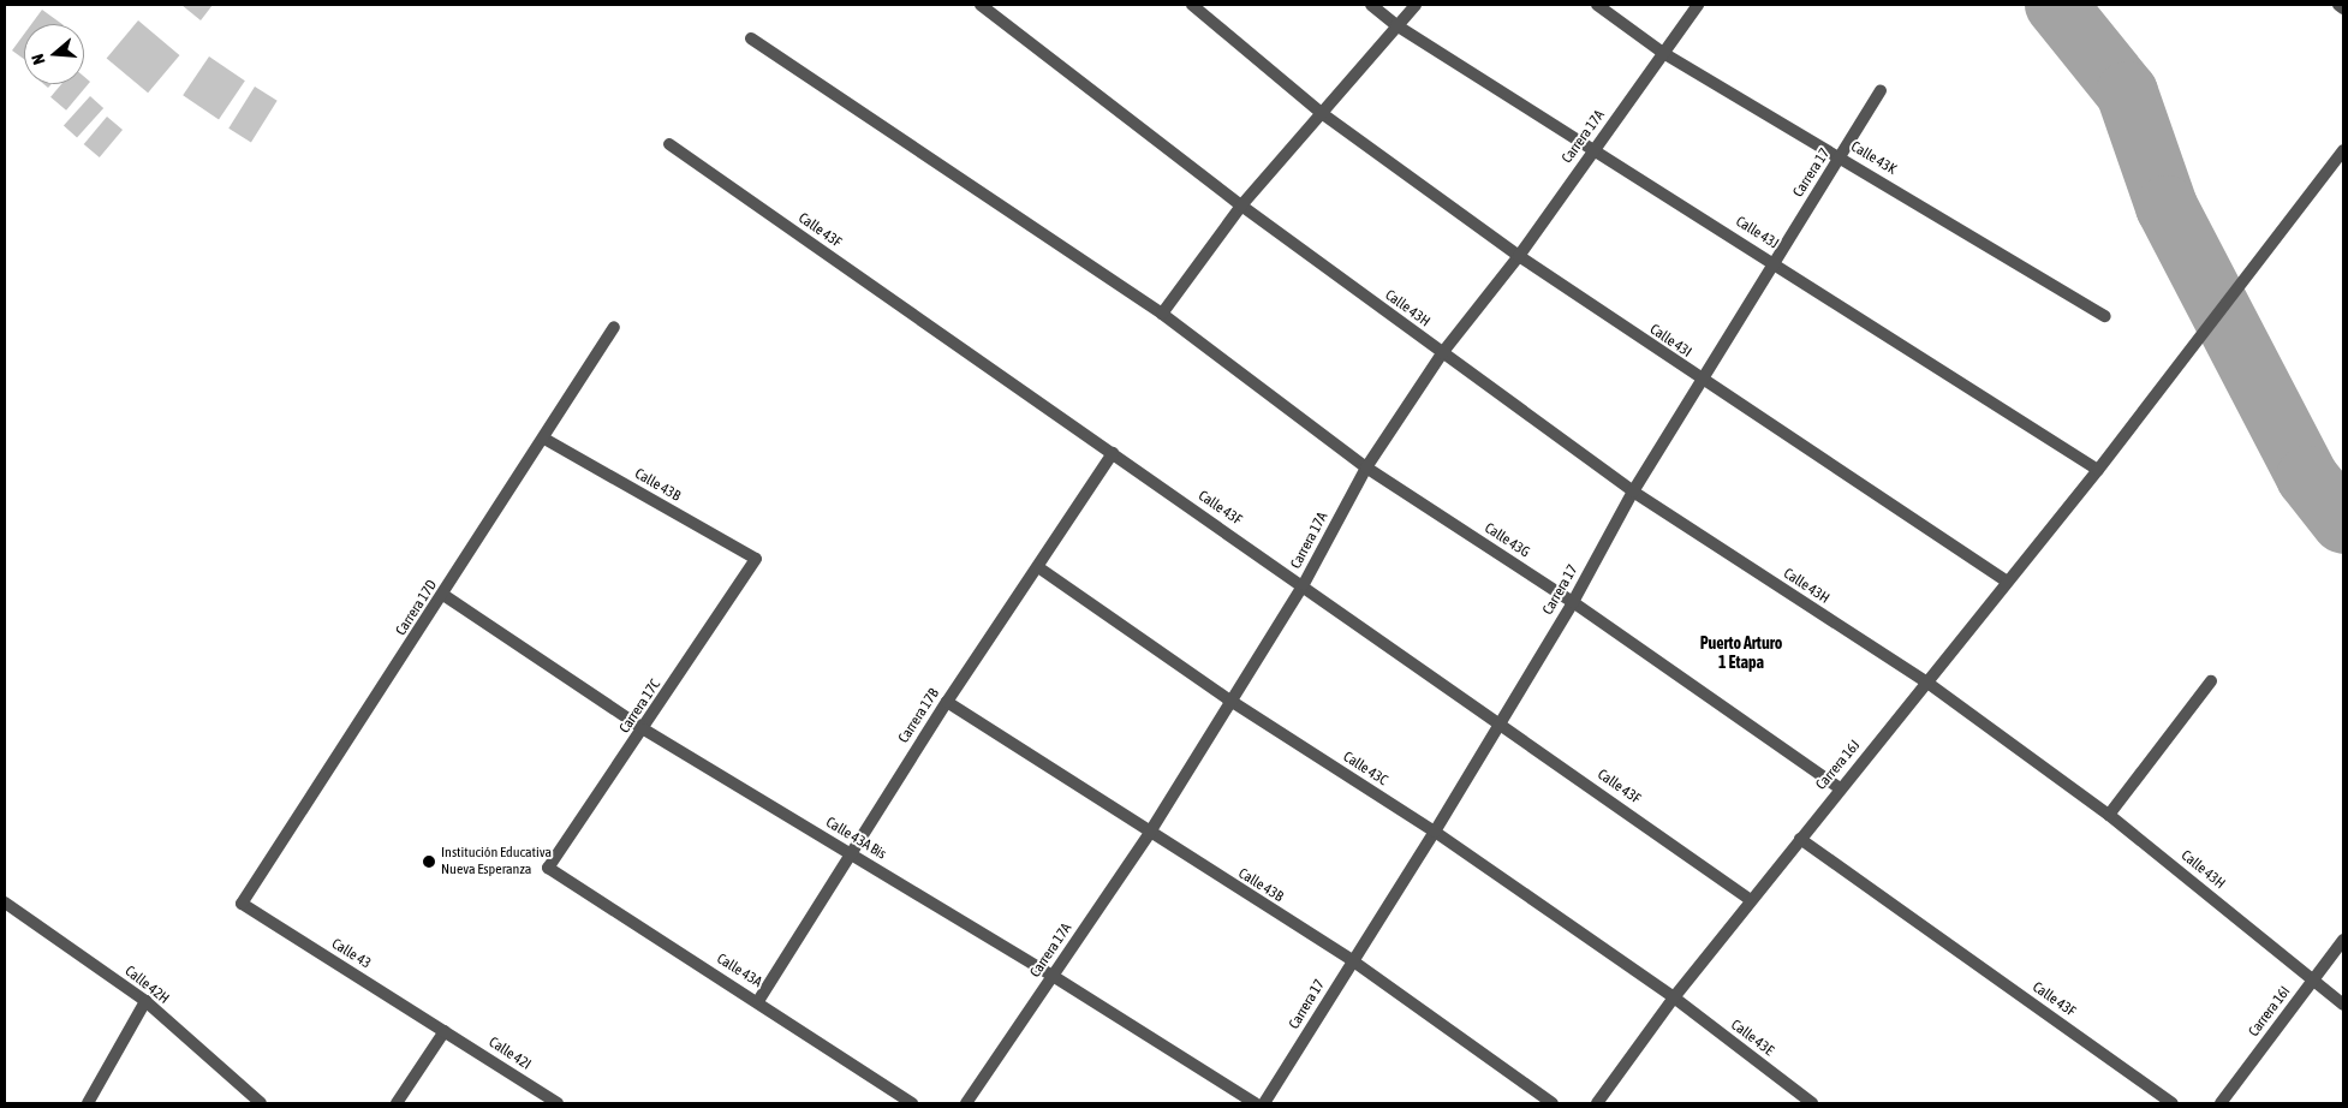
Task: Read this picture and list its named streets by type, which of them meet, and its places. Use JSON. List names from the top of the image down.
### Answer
{
  "streets": {
    "street": [
      "Carrera 17A",
      "Calle 43K",
      "Carrera 17",
      "Calle 43F",
      "Calle 43J",
      "Calle 43H",
      "Calle 43I",
      "Calle 43B",
      "Calle 43G",
      "Carrera 17D",
      "Carrera 17C",
      "Carrera 17B",
      "Carrera 16J",
      "Calle 43C",
      "Calle 43A Bis",
      "Calle 43",
      "Calle 43A",
      "Calle 42H",
      "Carrera 16I",
      "Calle 43E",
      "Calle 42I"
    ]
  },
  "crossings": [
    ["Carrera 17A", "Calle 43K"],
    ["Carrera 17A", "Calle 43F"],
    ["Carrera 17A", "Calle 43J"],
    ["Carrera 17A", "Calle 43H"],
    ["Carrera 17A", "Calle 43I"],
    ["Carrera 17A", "Calle 43B"],
    ["Carrera 17A", "Calle 43G"],
    ["Carrera 17A", "Calle 43C"],
    ["Carrera 17A", "Calle 43A Bis"],
    ["Calle 43K", "Carrera 17"],
    ["Carrera 17", "Calle 43F"],
    ["Carrera 17", "Calle 43J"],
    ["Carrera 17", "Calle 43H"],
    ["Carrera 17", "Calle 43I"],
    ["Carrera 17", "Calle 43B"],
    ["Carrera 17", "Calle 43G"],
    ["Carrera 17", "Calle 43C"],
    ["Calle 43F", "Carrera 17B"],
    ["Calle 43F", "Carrera 16J"],
    ["Calle 43J", "Carrera 16J"],
    ["Calle 43H", "Carrera 16J"],
    ["Calle 43H", "Carrera 16I"],
    ["Calle 43I", "Carrera 16J"],
    ["Calle 43B", "Carrera 17D"],
    ["Calle 43B", "Carrera 17C"],
    ["Calle 43B", "Carrera 17B"],
    ["Calle 43G", "Carrera 16J"],
    ["Carrera 17D", "Calle 43A Bis"],
    ["Carrera 17D", "Calle 43"],
    ["Carrera 17C", "Calle 43A Bis"],
    ["Carrera 17C", "Calle 43A"],
    ["Carrera 17B", "Calle 43C"],
    ["Carrera 17B", "Calle 43A Bis"],
    ["Carrera 17B", "Calle 43A"],
    ["Carrera 16J", "Calle 43C"],
    ["Carrera 16J", "Calle 43E"],
    ["Calle 43C", "Calle 43E"],
    ["Calle 43", "Calle 42I"]
  ],
  "districts": ["Puerto Arturo 1 Etapa"],
  "places": ["Institución Educativa Nueva Esperanza"],
  "north": "left"
}
